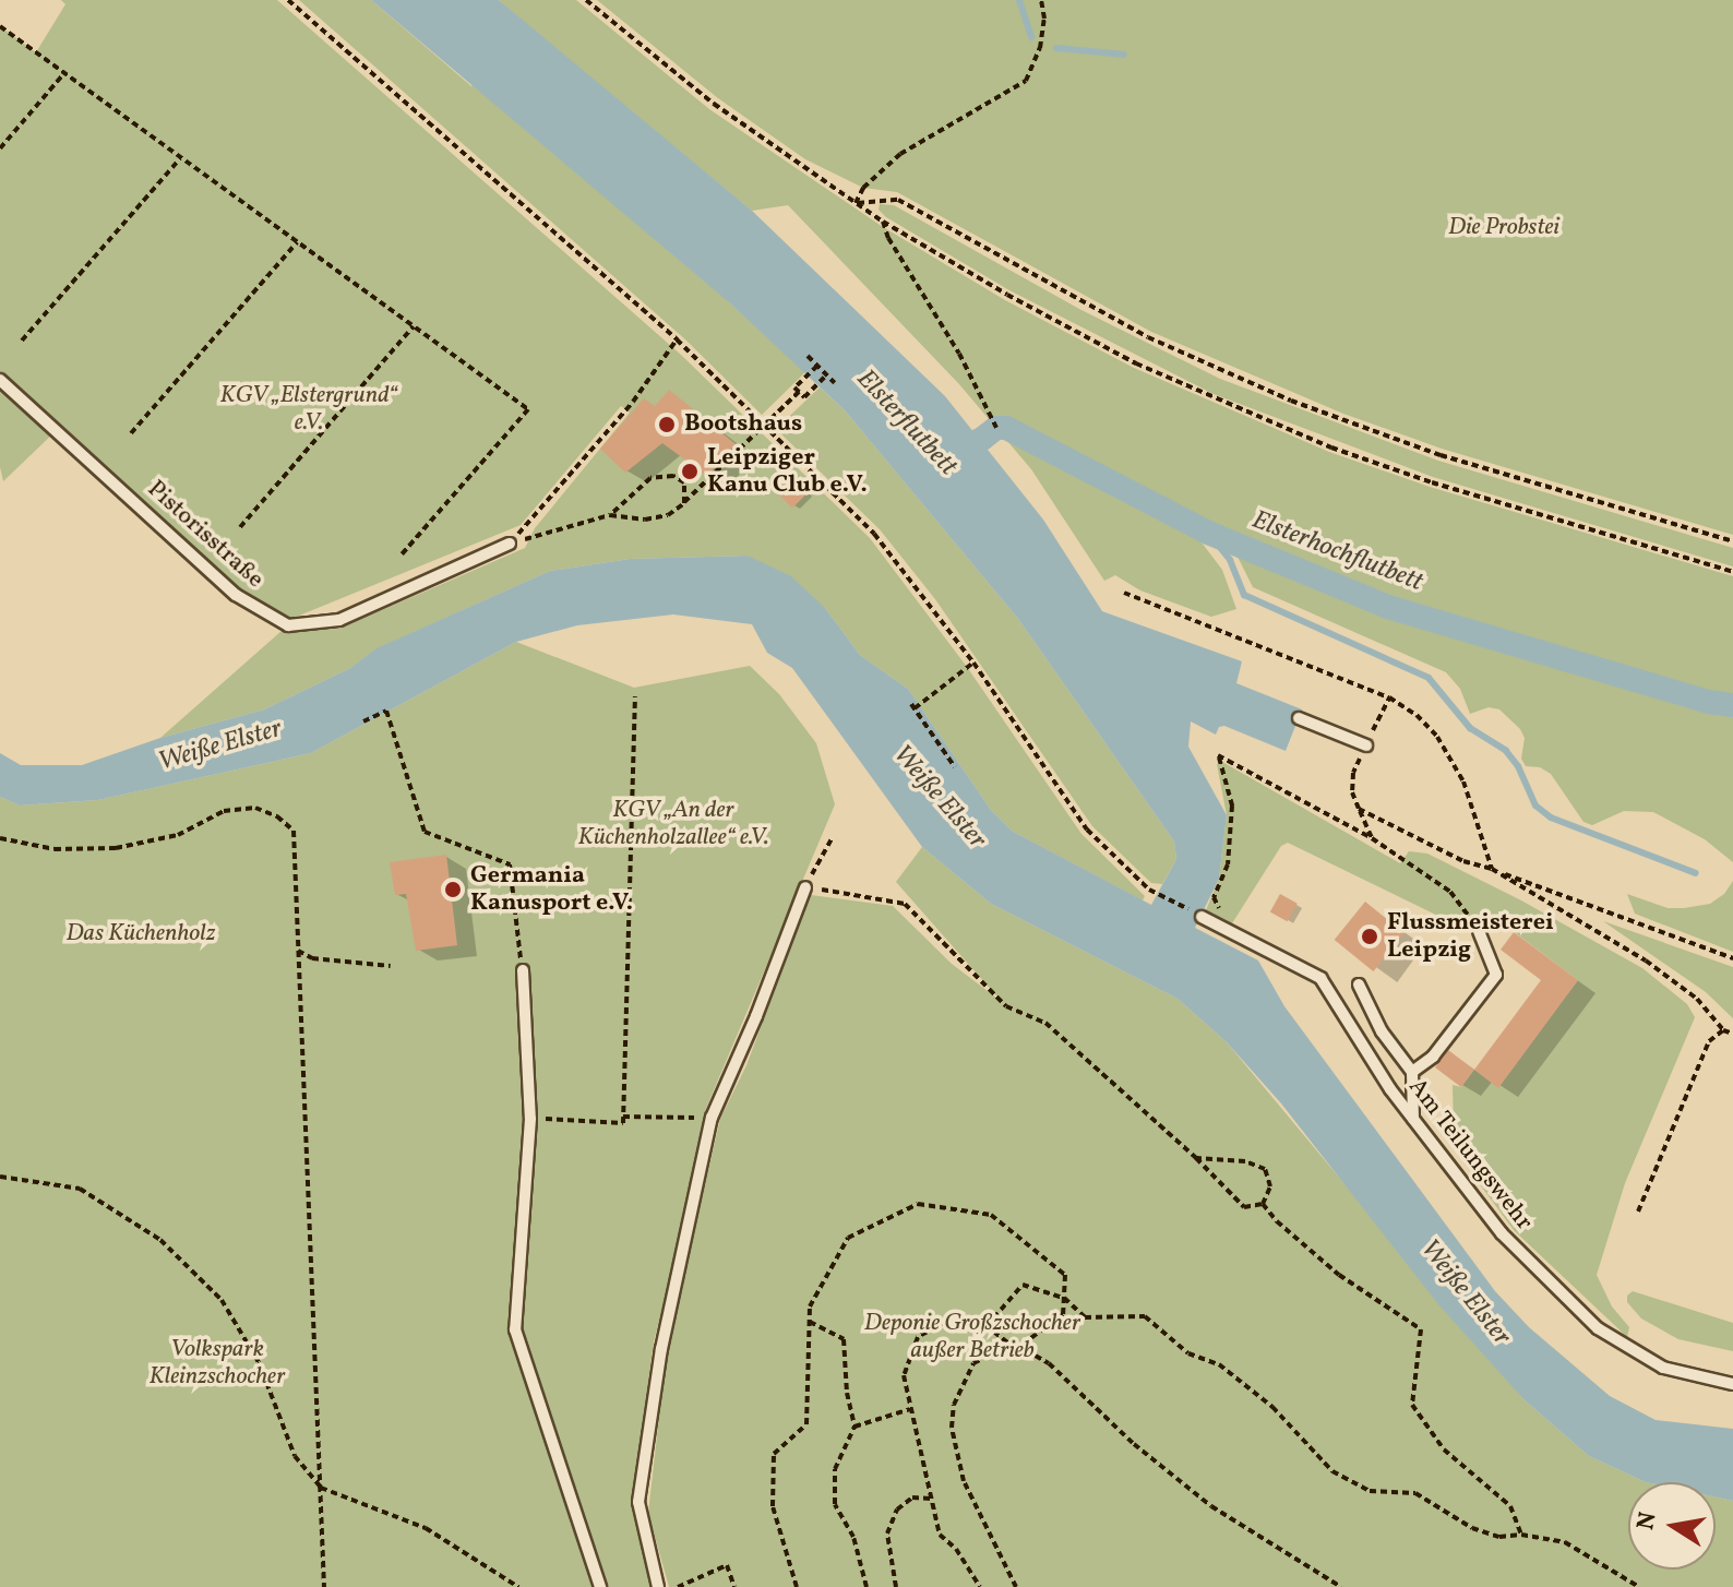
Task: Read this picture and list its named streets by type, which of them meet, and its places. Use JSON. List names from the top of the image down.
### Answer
{
  "streets": {
    "lane": ["Pistorisstraße", "Am Teilungswehr"]
  },
  "water": ["Elsterflutbett", "Elsterhochflutbett", "Weiße Elster"],
  "parks": [
    "Die Probstei",
    "KGV „Elstergrund“ e.V.",
    "KGV „An der Küchenholzallee“ e.V.",
    "Das Küchenholz",
    "Deponie Großzschocher außer Betrieb",
    "Volkspark Kleinzschocher"
  ],
  "places": [
    "Bootshaus",
    "Leipziger Kanu Club e.V.",
    "Germania Kanusport e.V.",
    "Flussmeisterei Leipzig"
  ],
  "north": "left"
}
